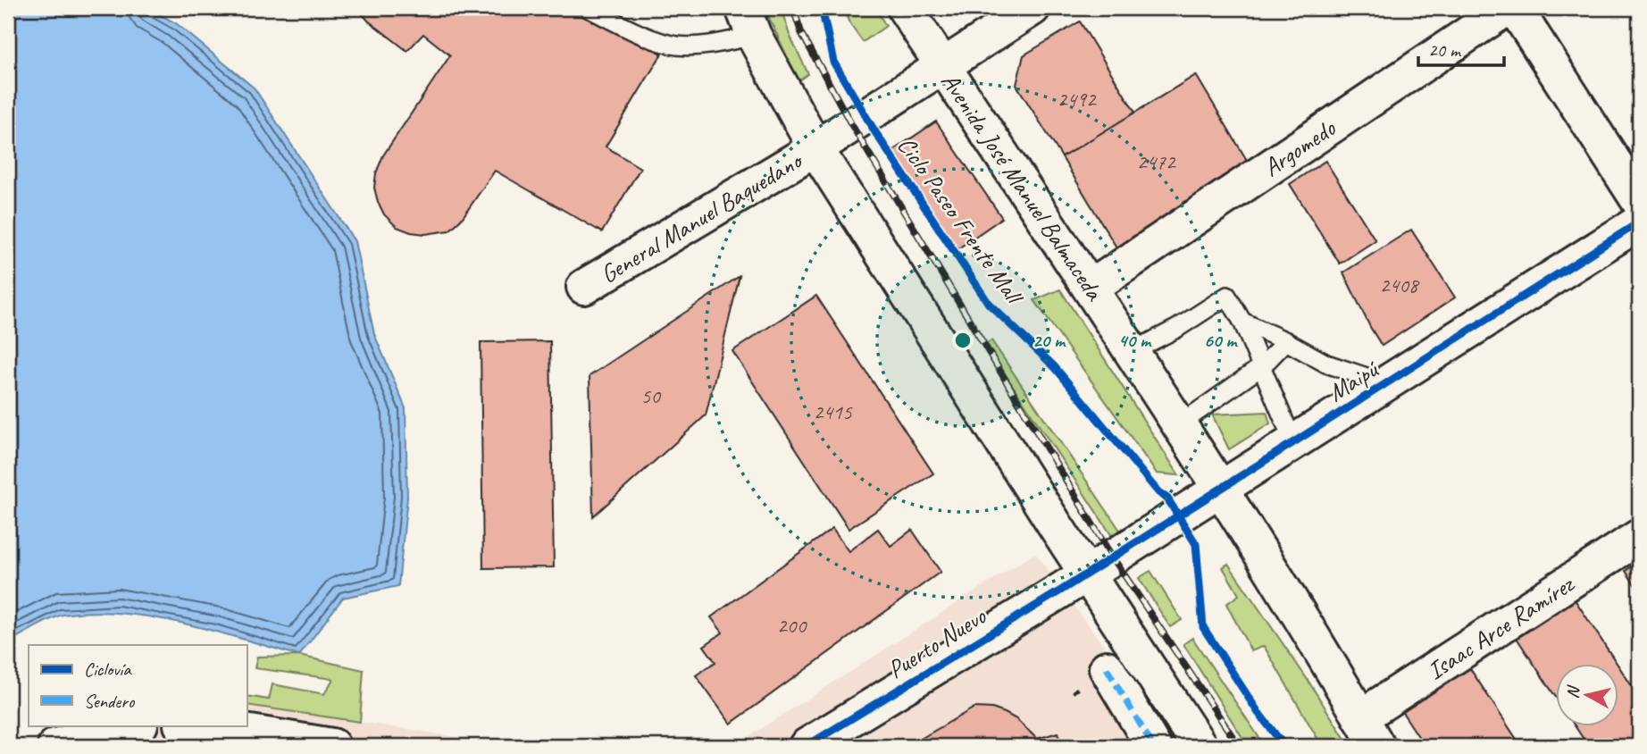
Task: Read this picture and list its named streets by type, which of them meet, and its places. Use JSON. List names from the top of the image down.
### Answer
{
  "streets": {
    "main road": [
      "Argomedo",
      "Avenida José Manuel Balmaceda",
      "General Manuel Baquedano",
      "Maipú",
      "Isaac Arce Ramírez",
      "Puerto Nuevo"
    ],
    "cycle path": ["Ciclo Paseo Frente Mall"]
  },
  "crossings": [
    ["Argomedo", "Avenida José Manuel Balmaceda"],
    ["Avenida José Manuel Balmaceda", "General Manuel Baquedano"],
    ["Avenida José Manuel Balmaceda", "Maipú"],
    ["Avenida José Manuel Balmaceda", "Isaac Arce Ramírez"],
    ["Maipú", "Puerto Nuevo"]
  ],
  "house_numbers": [
    "2492",
    "2472",
    "2408",
    "50",
    "2415",
    "200"
  ],
  "legend": ["Ciclovía", "Sendero"],
  "scale_bar": "20 m",
  "north": "left",
  "rings": ["20 m", "40 m", "60 m"]
}
